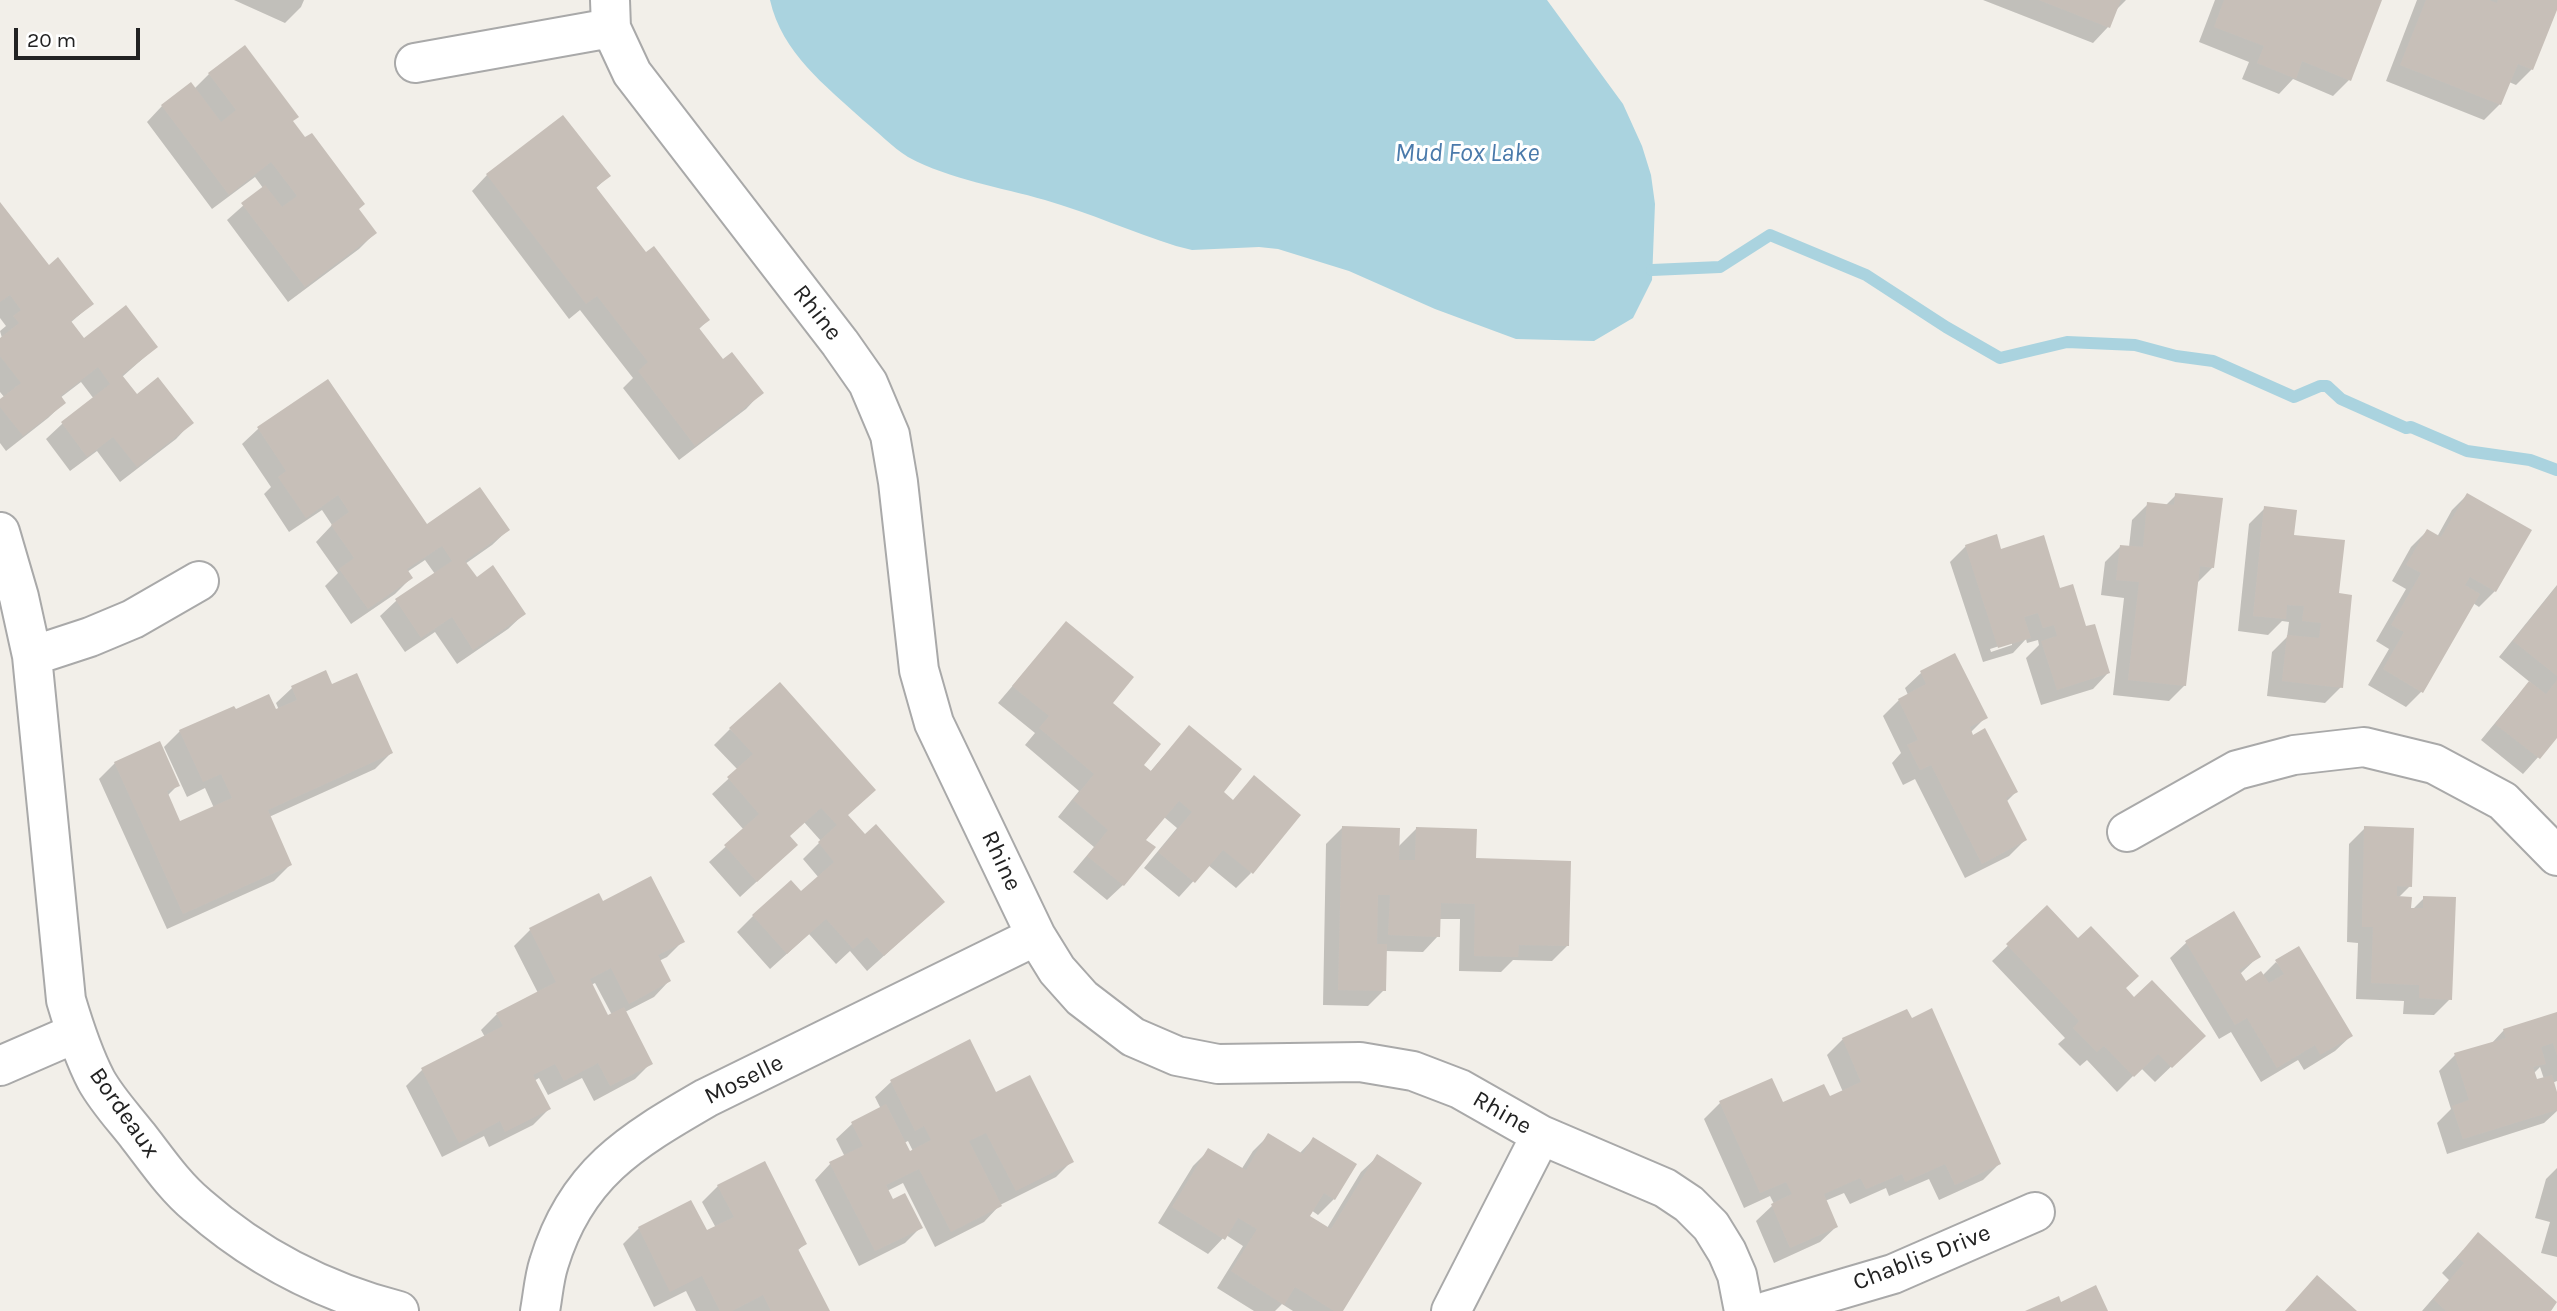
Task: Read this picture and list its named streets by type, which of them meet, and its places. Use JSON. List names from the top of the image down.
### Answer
{
  "streets": {
    "street": [
      "Rhine",
      "Moselle",
      "Bordeaux",
      "Chablis Drive"
    ]
  },
  "crossings": [
    ["Rhine", "Moselle"]
  ],
  "water": ["Mud Fox Lake"],
  "scale_bar": "20 m"
}
